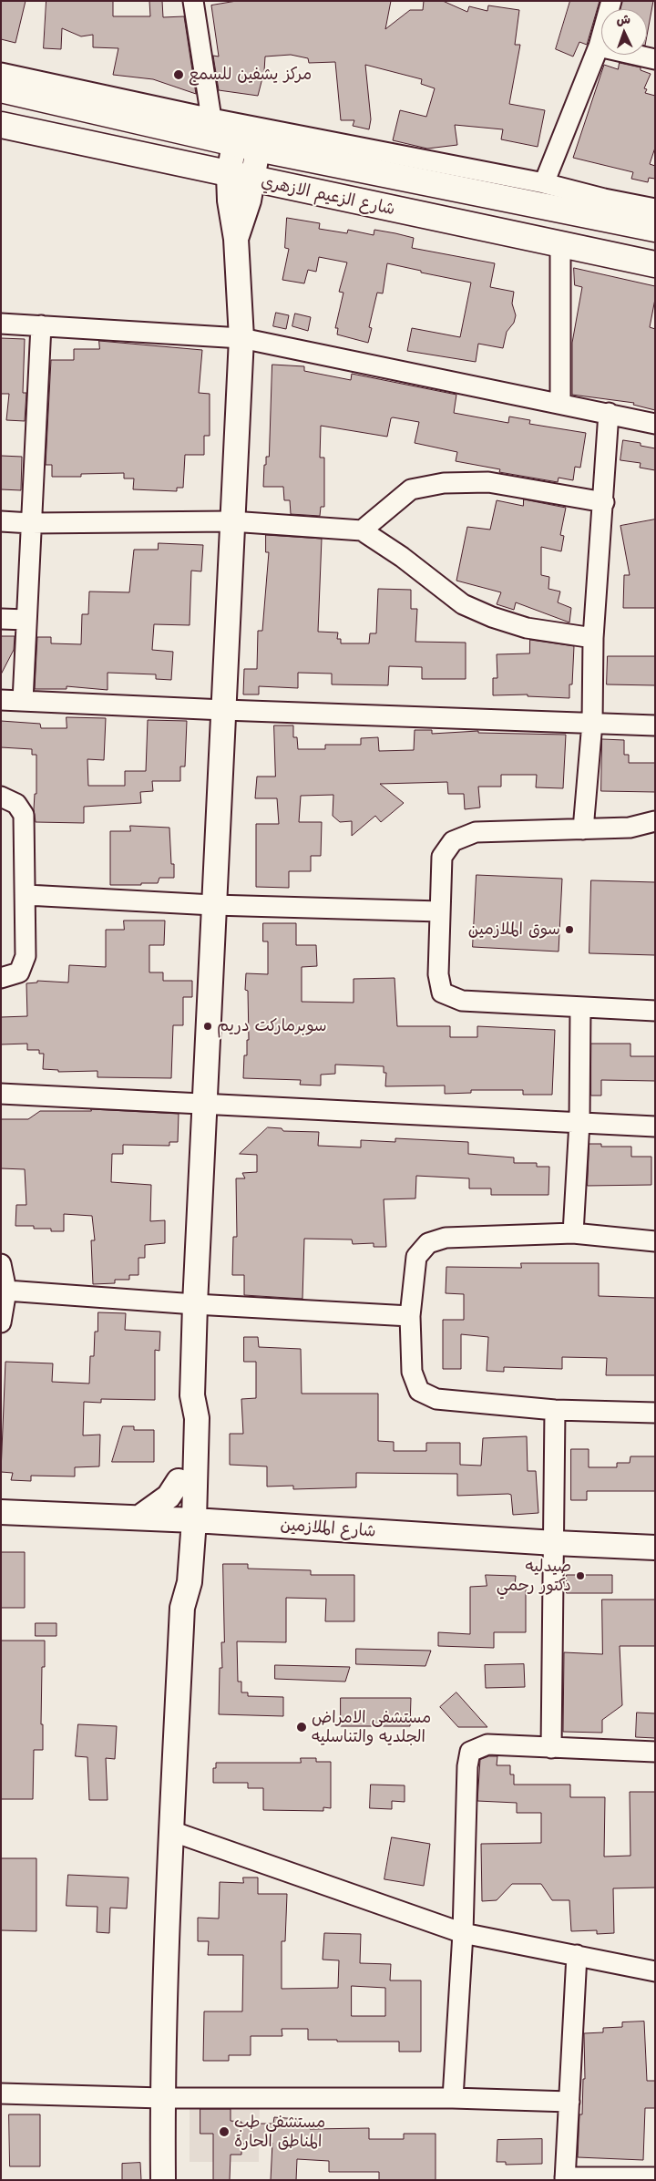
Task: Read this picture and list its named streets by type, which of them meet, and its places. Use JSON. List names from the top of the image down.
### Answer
{
  "streets": {
    "main road": ["شارع الزعيم الازهري"],
    "street": ["شارع الملازمين"]
  },
  "places": [
    "مركز يشفين للسمع",
    "سوق الملازمين",
    "سوبرماركت دريم",
    "صيدليه دكتور رحمي",
    "مستشفى الامراض الجلديه والتناسليه",
    "مستشفى طب المناطق الحارة"
  ],
  "north": "top"
}
